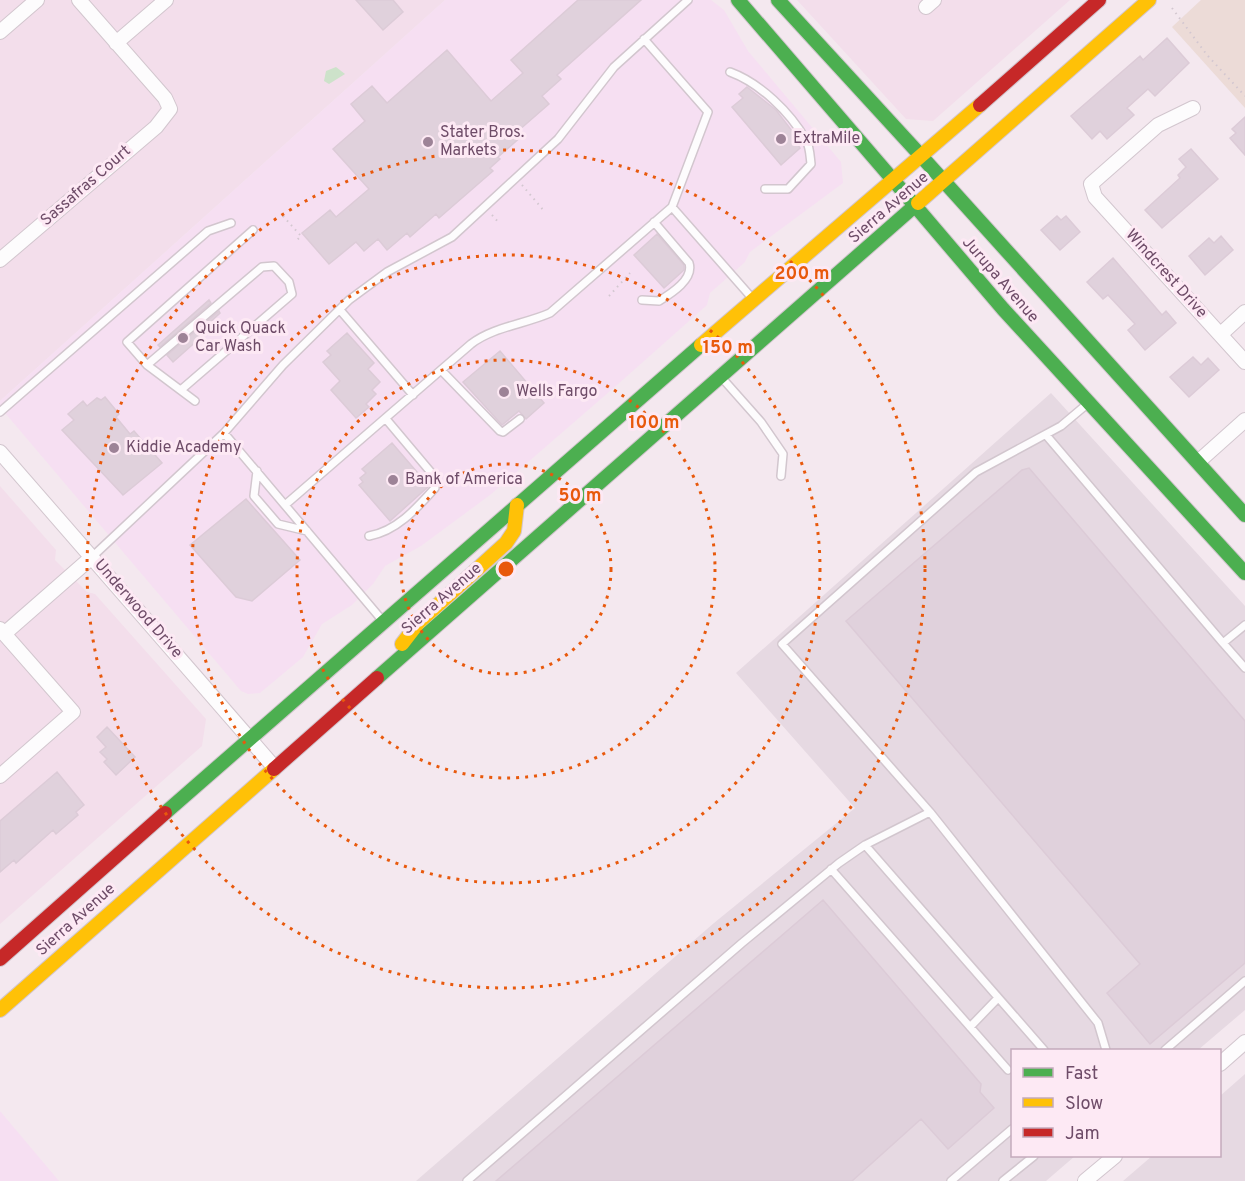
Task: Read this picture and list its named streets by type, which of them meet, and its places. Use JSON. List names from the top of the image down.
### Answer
{
  "streets": {
    "main road": ["Sierra Avenue", "Jurupa Avenue"],
    "street": ["Sassafras Court", "Windcrest Drive", "Underwood Drive"]
  },
  "crossings": [
    ["Sierra Avenue", "Jurupa Avenue"],
    ["Sierra Avenue", "Underwood Drive"]
  ],
  "places": [
    "ExtraMile",
    "Stater Bros. Markets",
    "Quick Quack Car Wash",
    "Wells Fargo",
    "Kiddie Academy",
    "Bank of America"
  ],
  "legend": ["Fast", "Slow", "Jam"],
  "rings": [
    "200 m",
    "150 m",
    "100 m",
    "50 m"
  ]
}
